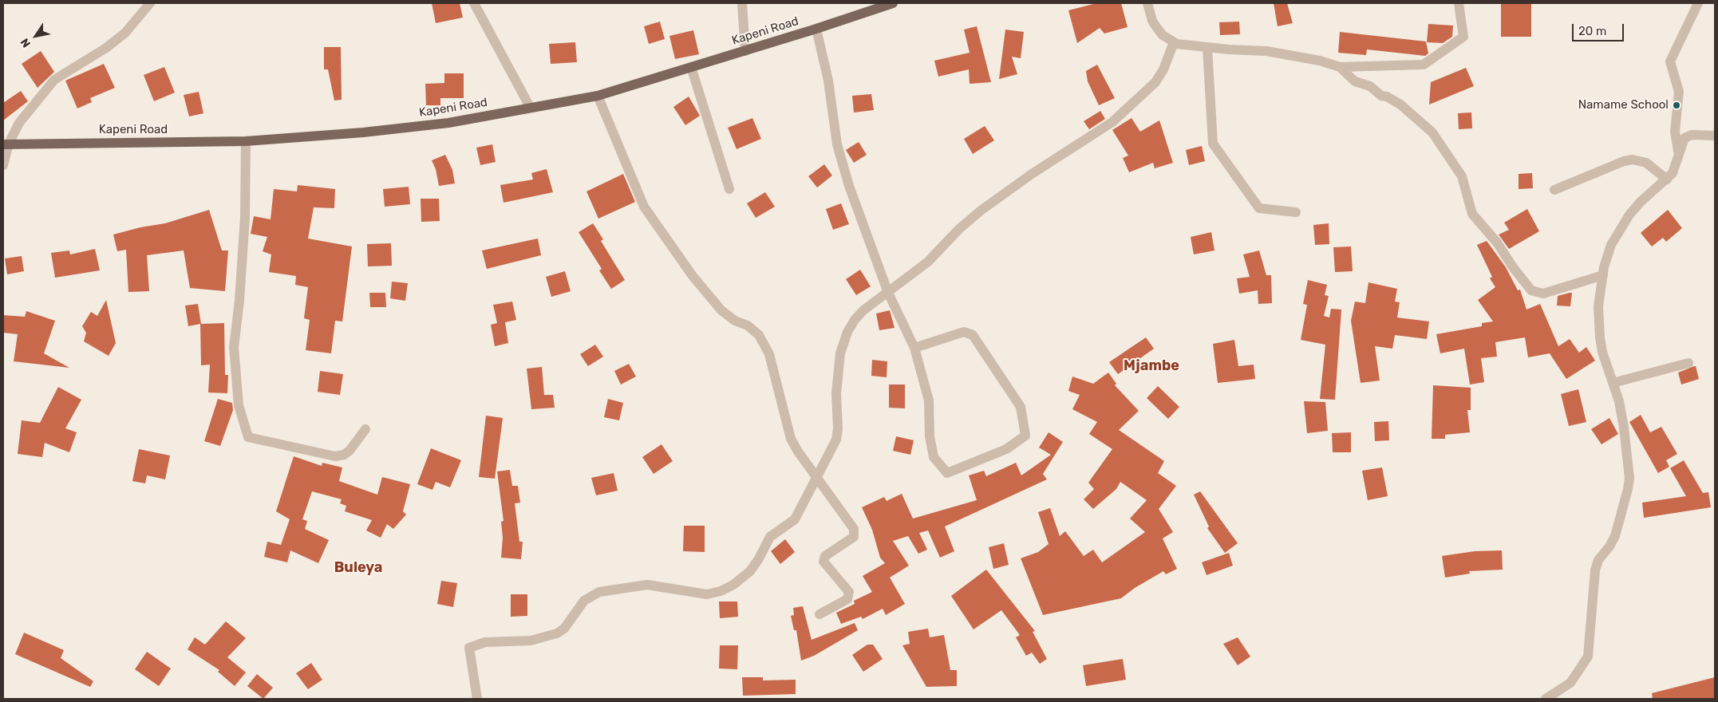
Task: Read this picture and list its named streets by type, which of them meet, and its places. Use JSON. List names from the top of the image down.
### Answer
{
  "streets": {
    "main road": ["Kapeni Road"]
  },
  "districts": ["Mjambe", "Buleya"],
  "places": ["Namame School"],
  "scale_bar": "20 m",
  "north": "bottom left"
}
